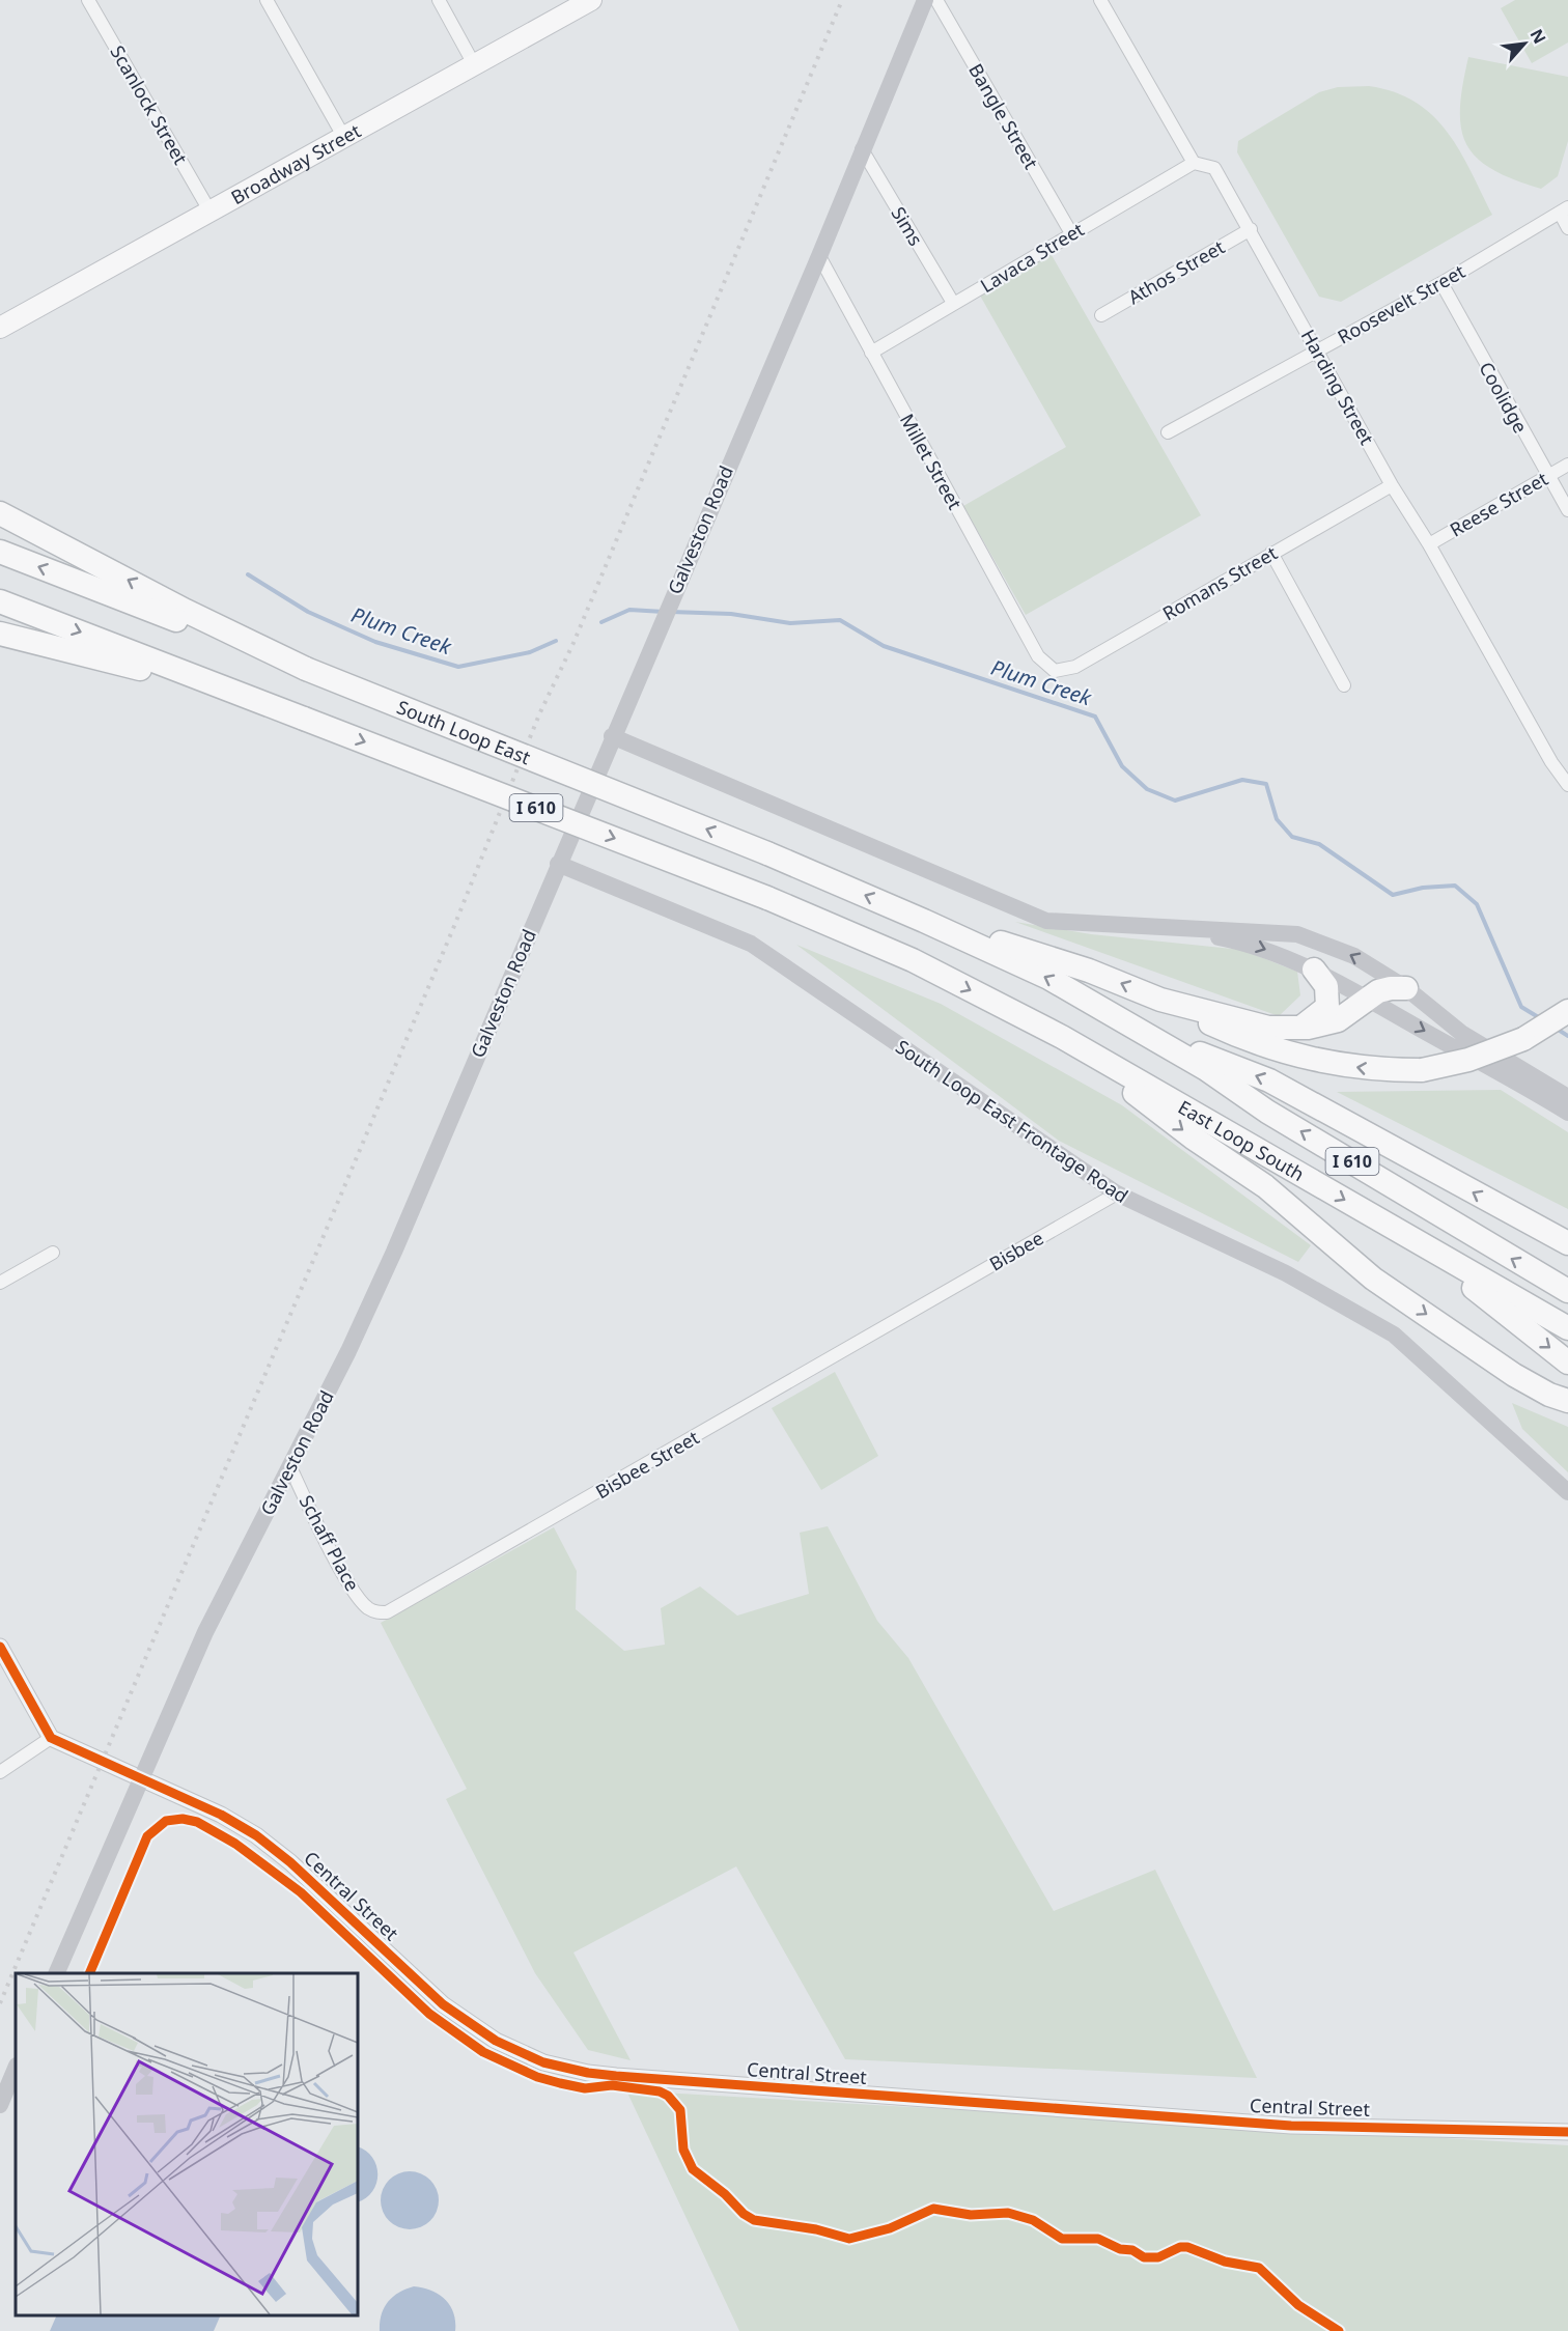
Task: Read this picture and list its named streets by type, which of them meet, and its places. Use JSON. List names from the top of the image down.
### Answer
{
  "streets": {
    "highway": ["South Loop East", "I 610", "East Loop South"],
    "main road": ["Broadway Street", "Galveston Road", "South Loop East Frontage Road"],
    "street": [
      "Scanlock Street",
      "Bangle Street",
      "Sims",
      "Lavaca Street",
      "Athos Street",
      "Roosevelt Street",
      "Harding Street",
      "Coolidge",
      "Millet Street",
      "Reese Street",
      "Romans Street",
      "Bisbee",
      "Bisbee Street",
      "Schaff Place",
      "Central Street"
    ]
  },
  "crossings": [
    ["Scanlock Street", "Broadway Street"],
    ["Bangle Street", "Lavaca Street"],
    ["Sims", "Lavaca Street"],
    ["Sims", "Galveston Road"],
    ["Lavaca Street", "Harding Street"],
    ["Lavaca Street", "Millet Street"],
    ["Athos Street", "Harding Street"],
    ["Roosevelt Street", "Harding Street"],
    ["Roosevelt Street", "Coolidge"],
    ["Harding Street", "Reese Street"],
    ["Harding Street", "Romans Street"],
    ["Coolidge", "Reese Street"],
    ["Millet Street", "Galveston Road"],
    ["Millet Street", "Romans Street"],
    ["Galveston Road", "South Loop East Frontage Road"],
    ["Galveston Road", "Schaff Place"],
    ["Galveston Road", "Central Street"],
    ["South Loop East", "East Loop South"],
    ["I 610", "East Loop South"],
    ["South Loop East Frontage Road", "Bisbee"],
    ["Bisbee", "Bisbee Street"],
    ["Bisbee Street", "Schaff Place"]
  ],
  "one_way": ["South Loop East"],
  "water": ["Plum Creek"],
  "north": "top right"
}
